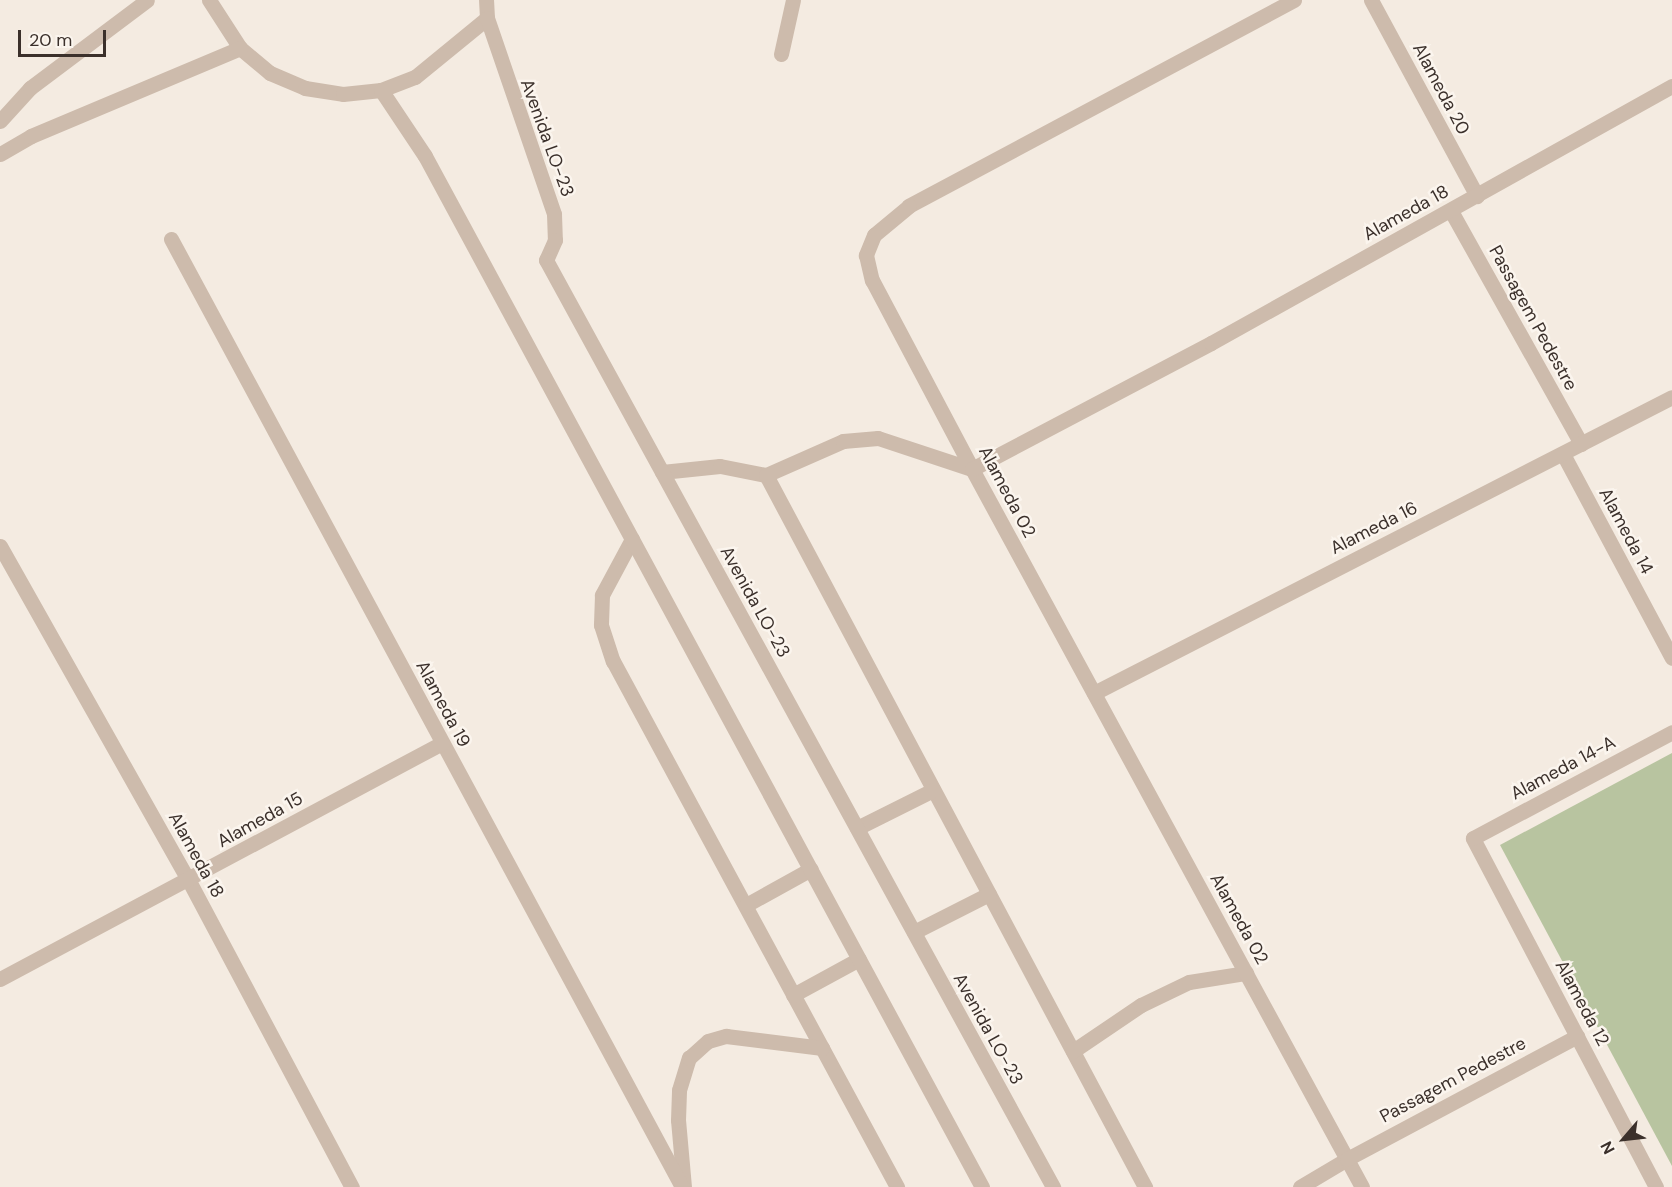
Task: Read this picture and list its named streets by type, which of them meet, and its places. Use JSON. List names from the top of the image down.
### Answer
{
  "streets": {
    "street": [
      "Alameda 20",
      "Avenida LO-23",
      "Alameda 18",
      "Passagem Pedestre",
      "Alameda 02",
      "Alameda 16",
      "Alameda 14",
      "Alameda 19",
      "Alameda 14-A",
      "Alameda 15",
      "Alameda 12"
    ]
  },
  "crossings": [
    ["Alameda 20", "Alameda 18"],
    ["Alameda 18", "Passagem Pedestre"],
    ["Alameda 18", "Alameda 02"],
    ["Alameda 18", "Alameda 15"],
    ["Passagem Pedestre", "Alameda 02"],
    ["Passagem Pedestre", "Alameda 16"],
    ["Passagem Pedestre", "Alameda 12"],
    ["Alameda 02", "Alameda 16"],
    ["Alameda 16", "Alameda 14"],
    ["Alameda 19", "Alameda 15"],
    ["Alameda 14-A", "Alameda 12"]
  ],
  "scale_bar": "20 m",
  "north": "bottom left"
}
